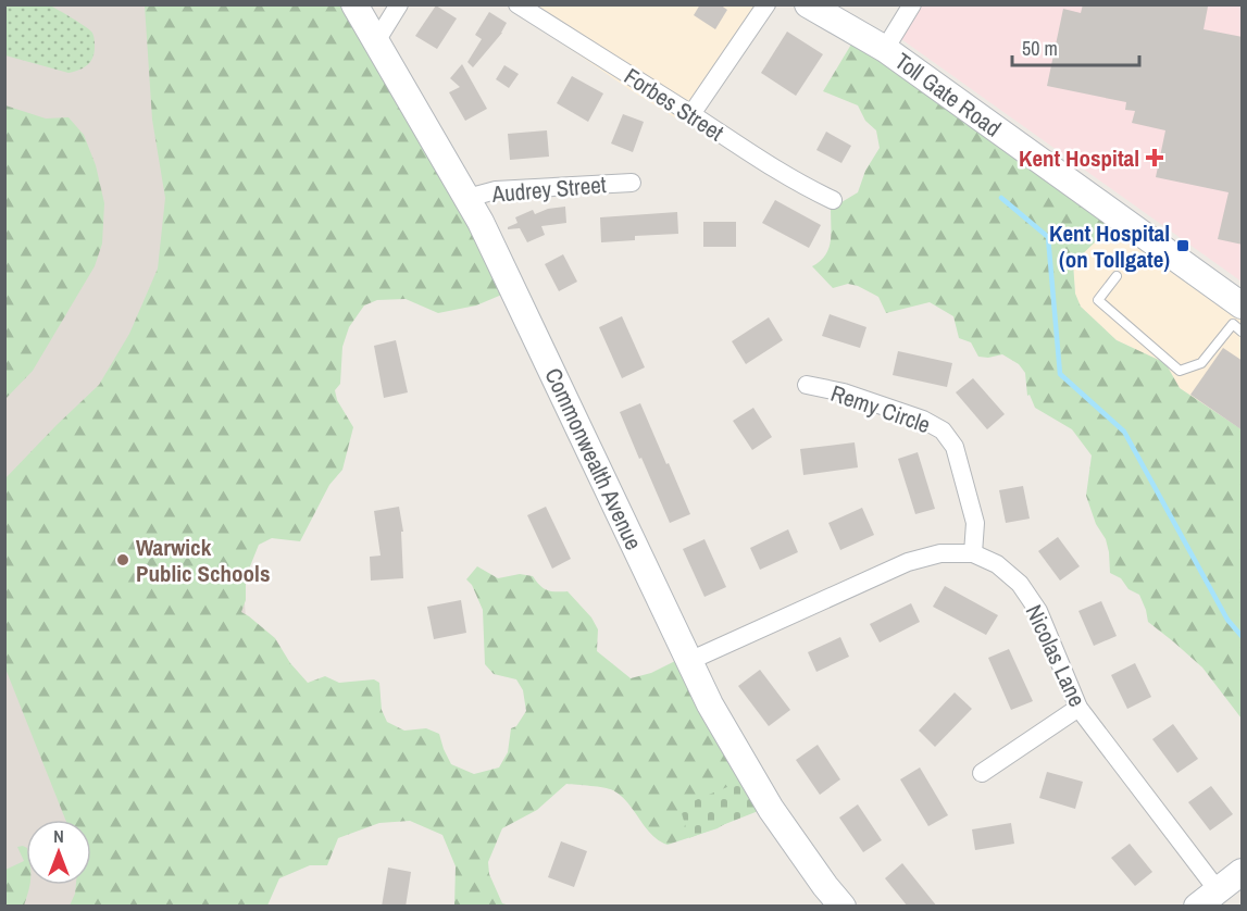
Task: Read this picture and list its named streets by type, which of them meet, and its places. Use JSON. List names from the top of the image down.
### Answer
{
  "streets": {
    "street": [
      "Toll Gate Road",
      "Forbes Street",
      "Audrey Street",
      "Remy Circle",
      "Commonwealth Avenue",
      "Nicolas Lane"
    ]
  },
  "crossings": [
    ["Audrey Street", "Commonwealth Avenue"],
    ["Remy Circle", "Nicolas Lane"],
    ["Commonwealth Avenue", "Nicolas Lane"]
  ],
  "places": {
    "health": ["Kent Hospital"],
    "transit": ["Kent Hospital (on Tollgate)"],
    "other": ["Warwick Public Schools"]
  },
  "scale_bar": "50 m",
  "north": "top"
}
